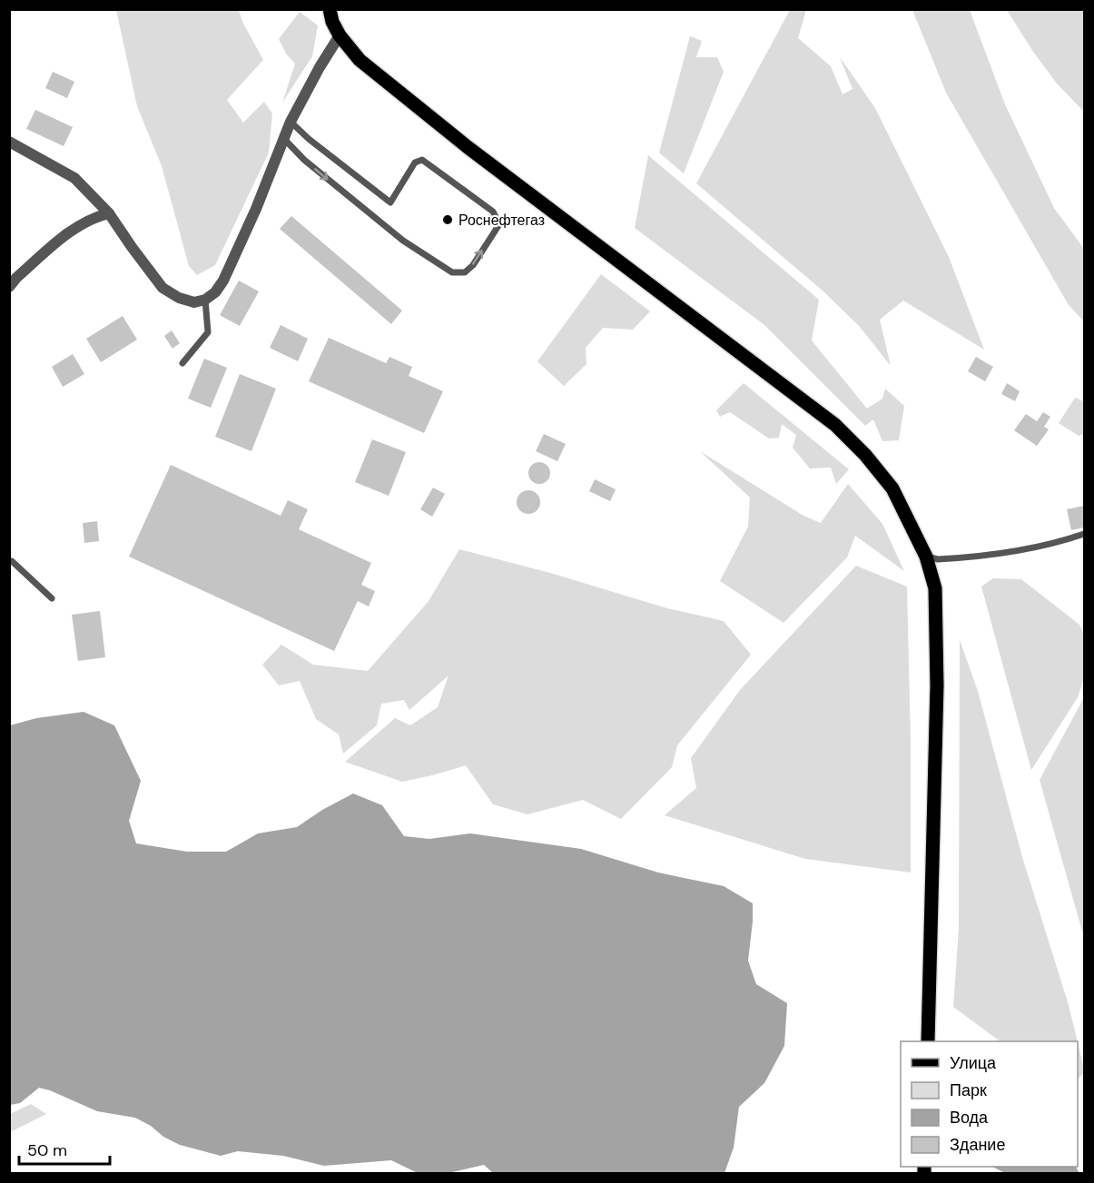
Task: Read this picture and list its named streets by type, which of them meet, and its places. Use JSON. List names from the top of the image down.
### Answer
{
  "places": ["Роснефтегаз"],
  "legend": [
    "Улица",
    "Парк",
    "Вода",
    "Здание"
  ],
  "scale_bar": "50 m"
}
